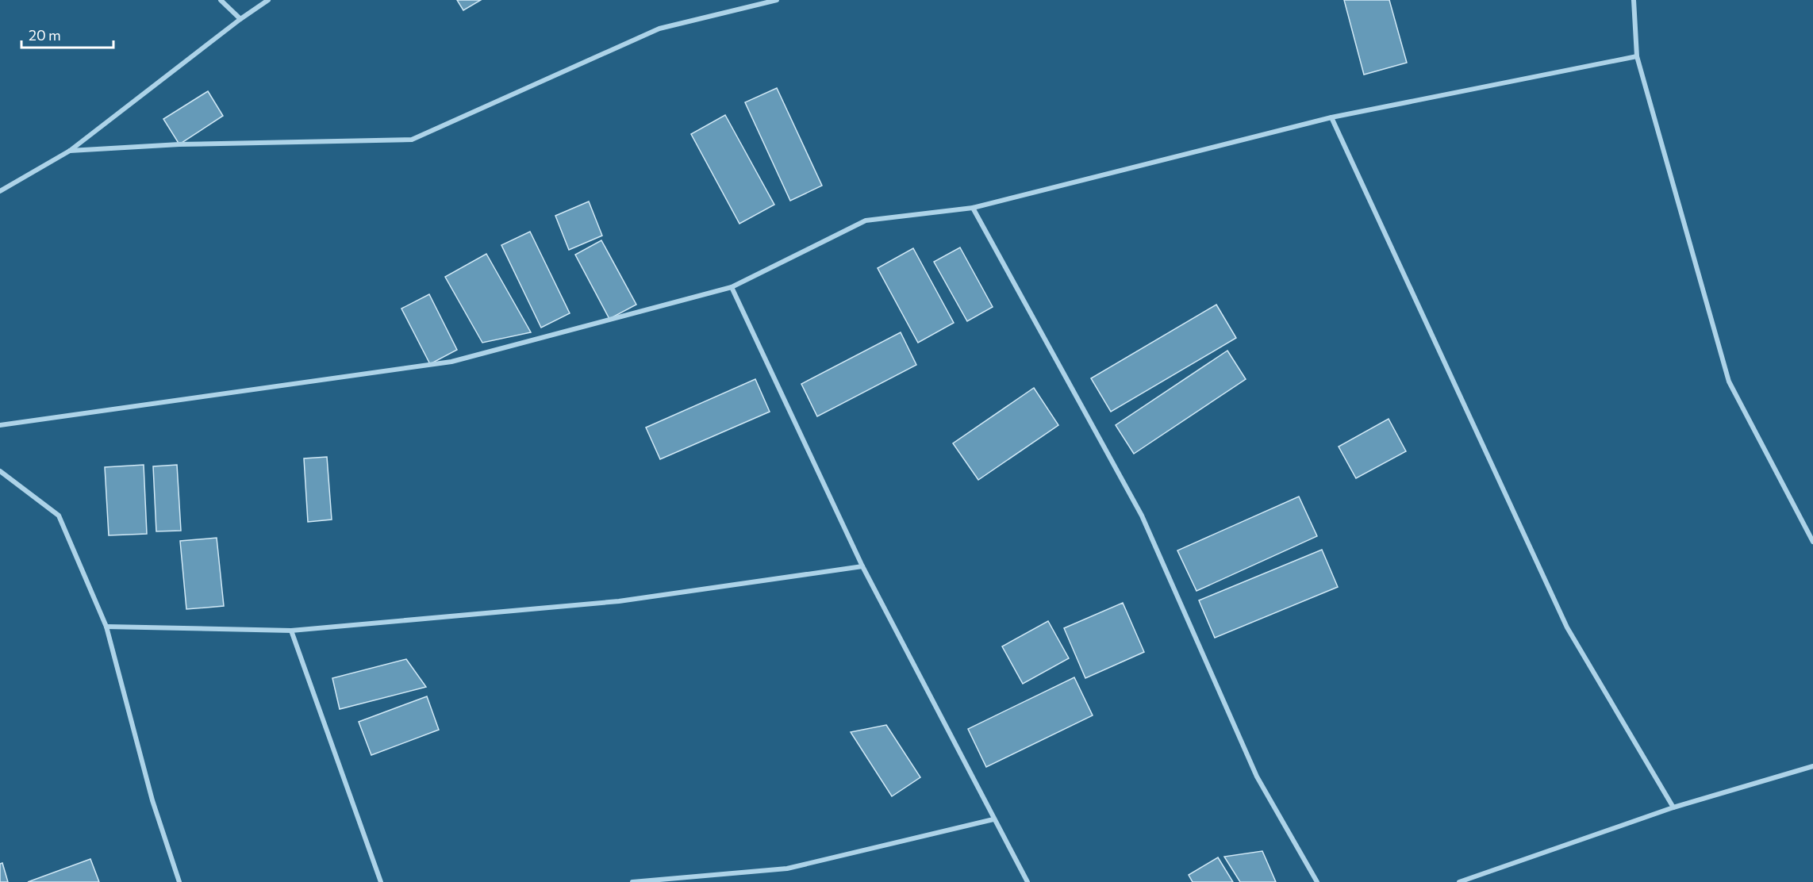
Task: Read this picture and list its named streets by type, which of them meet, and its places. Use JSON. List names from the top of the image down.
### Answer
{
  "scale_bar": "20 m"
}
